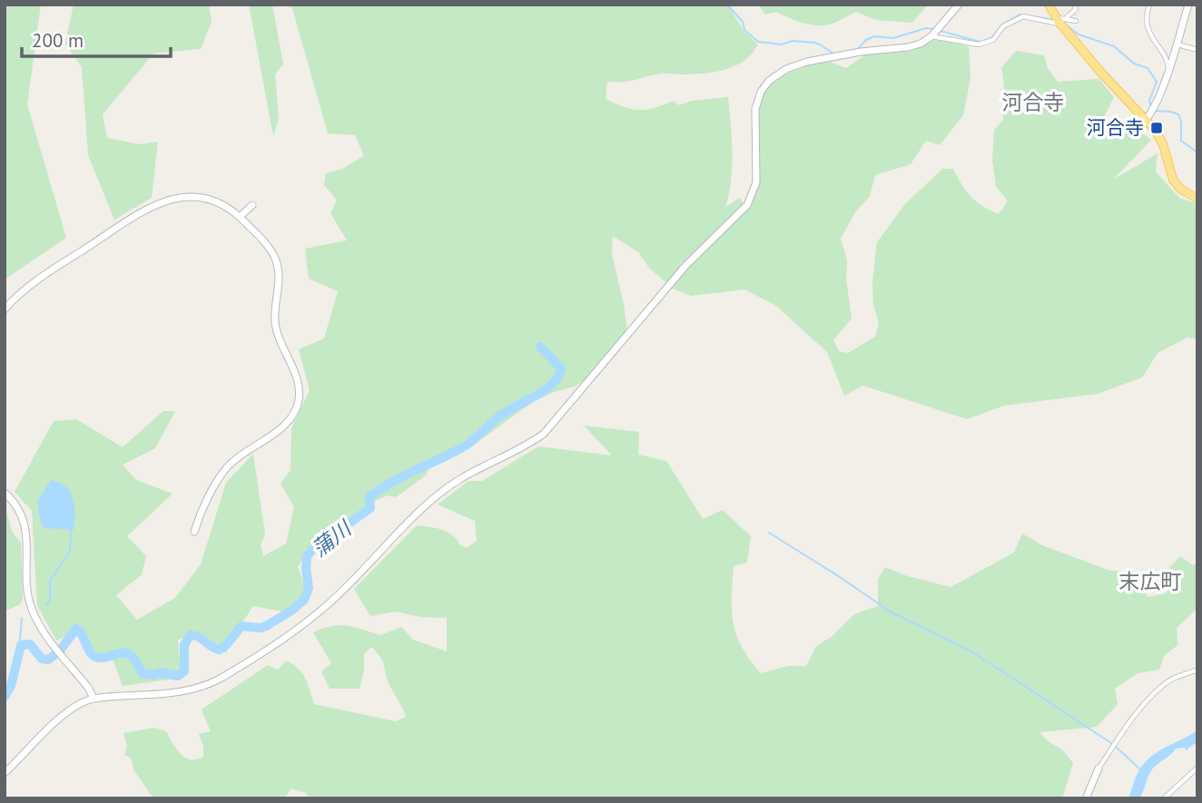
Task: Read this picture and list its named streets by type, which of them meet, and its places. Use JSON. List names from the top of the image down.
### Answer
{
  "districts": ["河合寺", "末広町"],
  "water": ["蒲川"],
  "places": {
    "transit": ["河合寺"]
  },
  "scale_bar": "200 m"
}
